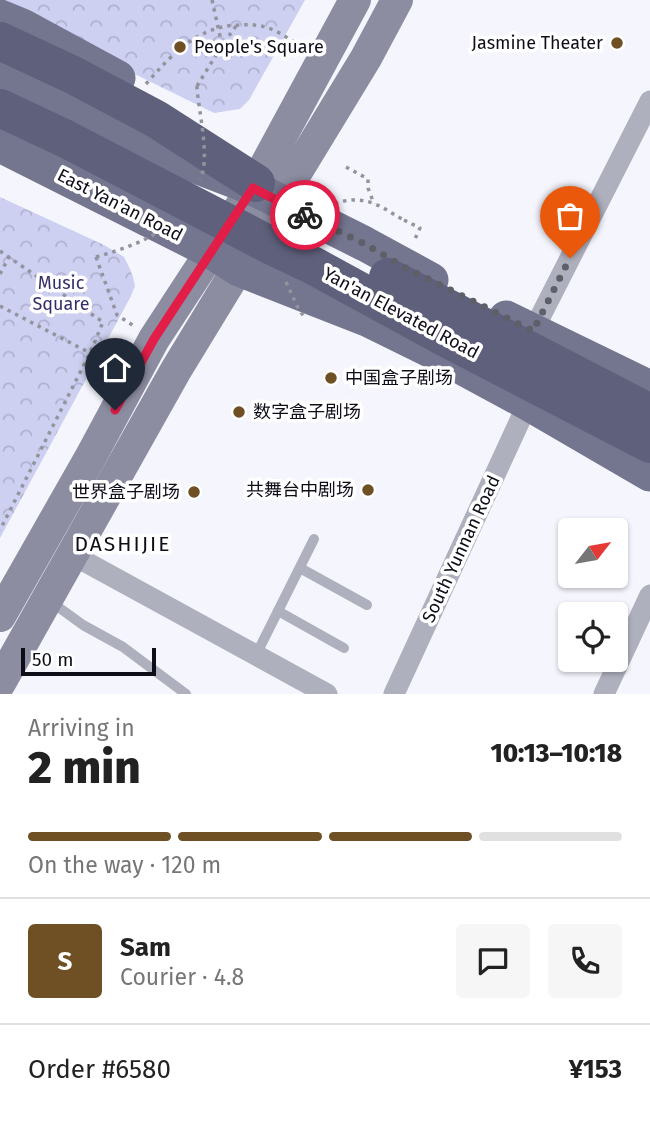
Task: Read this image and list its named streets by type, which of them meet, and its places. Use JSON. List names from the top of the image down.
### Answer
{
  "streets": {
    "highway": ["Yan'an Elevated Road"],
    "main road": ["East Yan'an Road"],
    "street": ["South Yunnan Road"]
  },
  "crossings": [
    ["East Yan'an Road", "South Yunnan Road"]
  ],
  "districts": ["DASHIJIE"],
  "parks": ["Music Square"],
  "places": [
    "Jasmine Theater",
    "People's Square",
    "中国盒子剧场",
    "数字盒子剧场",
    "共舞台中剧场",
    "世界盒子剧场"
  ],
  "scale_bar": "50 m",
  "north": "top right",
  "page": {
    "scale": "50 m",
    "heading": ["2 min", "Arriving in", "10:13–10:18"],
    "panel": [
      "Sam",
      "Courier · 4.8",
      "Order #6580",
      "¥153"
    ],
    "bar": "On the way · 120 m",
    "round": "S"
  }
}
